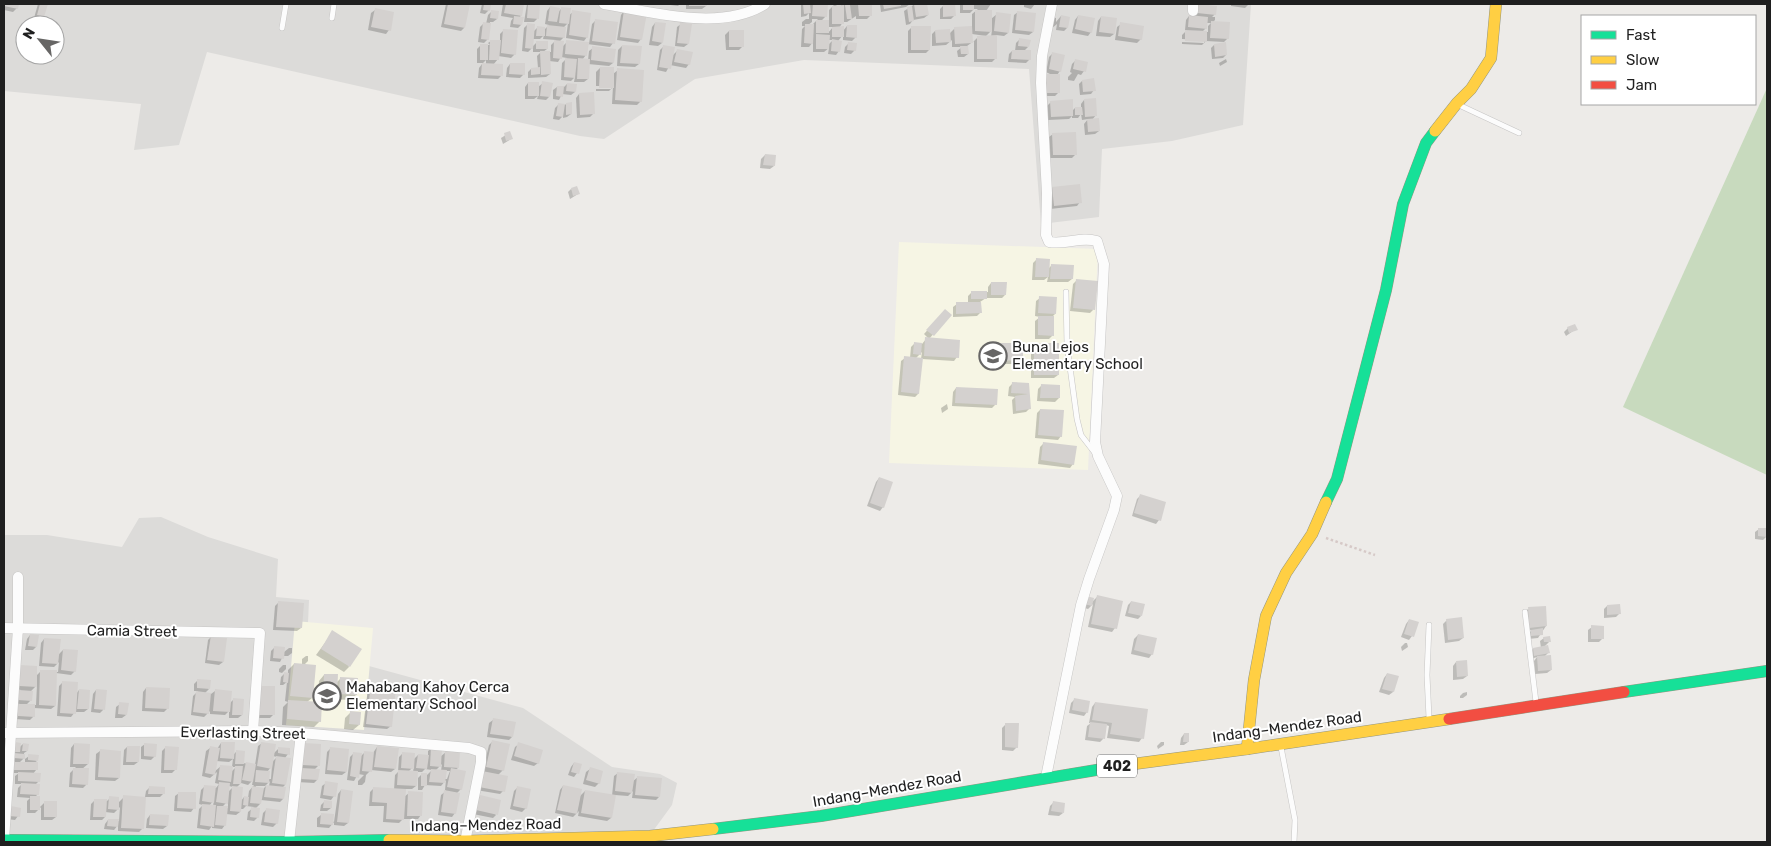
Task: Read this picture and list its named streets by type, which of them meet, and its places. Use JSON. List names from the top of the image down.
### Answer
{
  "streets": {
    "main road": ["Indang–Mendez Road", "402"],
    "street": ["Camia Street", "Everlasting Street"]
  },
  "crossings": [
    ["Camia Street", "Everlasting Street"],
    ["Indang–Mendez Road", "Everlasting Street"]
  ],
  "places": {
    "school or university": ["Buna Lejos Elementary School", "Mahabang Kahoy Cerca Elementary School"]
  },
  "legend": ["Fast", "Slow", "Jam"],
  "north": "top left"
}
